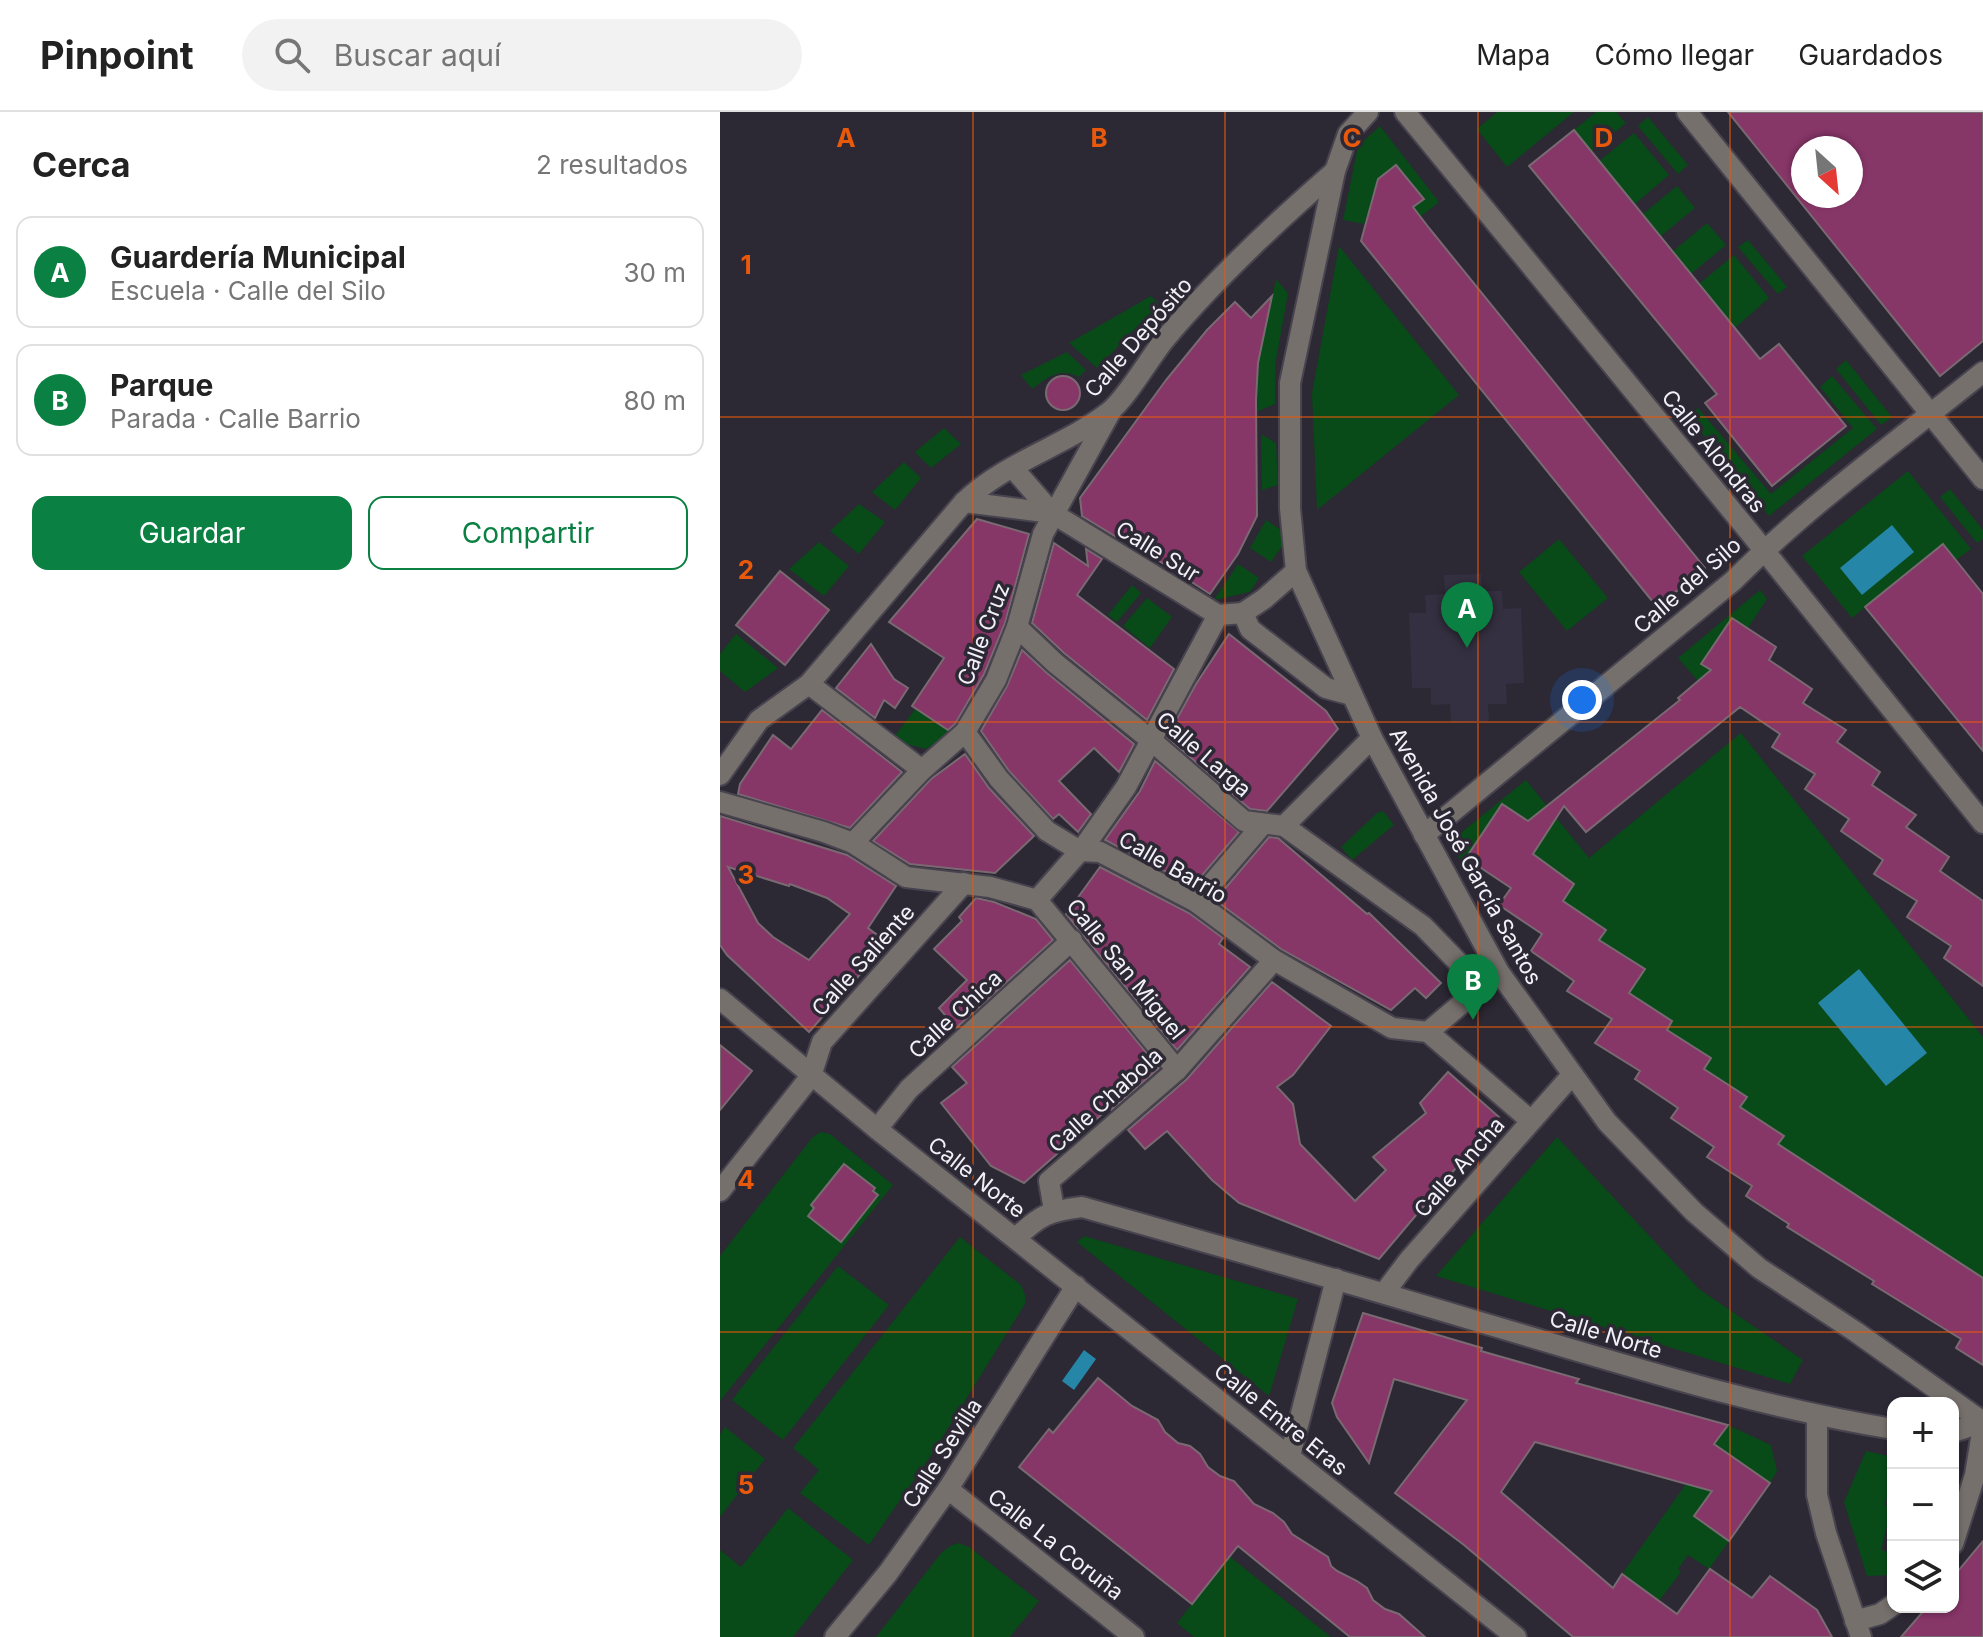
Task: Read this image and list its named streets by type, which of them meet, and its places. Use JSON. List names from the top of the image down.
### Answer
{
  "streets": {
    "street": [
      "Calle Depósito",
      "Calle Alondras",
      "Calle Sur",
      "Calle del Silo",
      "Calle Cruz",
      "Calle Larga",
      "Avenida José García Santos",
      "Calle Barrio",
      "Calle Saliente",
      "Calle San Miguel",
      "Calle Chica",
      "Calle Chabola",
      "Calle Ancha",
      "Calle Norte",
      "Calle Entre Eras",
      "Calle Sevilla",
      "Calle La Coruña"
    ]
  },
  "crossings": [
    ["Calle Depósito", "Calle Sur"],
    ["Calle Depósito", "Calle Cruz"],
    ["Calle Depósito", "Avenida José García Santos"],
    ["Calle Alondras", "Calle del Silo"],
    ["Calle Sur", "Calle Cruz"],
    ["Calle del Silo", "Avenida José García Santos"],
    ["Calle Cruz", "Calle Larga"],
    ["Calle Cruz", "Calle Barrio"],
    ["Calle Cruz", "Calle San Miguel"],
    ["Avenida José García Santos", "Calle Ancha"],
    ["Calle Barrio", "Calle Chabola"],
    ["Calle Saliente", "Calle San Miguel"],
    ["Calle Saliente", "Calle Norte"],
    ["Calle San Miguel", "Calle Chica"],
    ["Calle San Miguel", "Calle Chabola"],
    ["Calle Chica", "Calle Norte"],
    ["Calle Chabola", "Calle Norte"],
    ["Calle Ancha", "Calle Norte"],
    ["Calle Norte", "Calle Entre Eras"],
    ["Calle Entre Eras", "Calle Sevilla"],
    ["Calle Sevilla", "Calle La Coruña"]
  ],
  "north": "bottom right",
  "page": {
    "header": "Pinpoint",
    "search": "Buscar aquí",
    "nav": ["Mapa", "Cómo llegar", "Guardados"],
    "heading": ["Cerca", "2 resultados"],
    "list": [
      {
        "mark": "A",
        "name": "Guardería Municipal",
        "note": "Escuela · Calle del Silo",
        "value": "30 m"
      },
      {
        "mark": "B",
        "name": "Parque",
        "note": "Parada · Calle Barrio",
        "value": "80 m"
      }
    ],
    "buttons": ["Guardar", "Compartir"],
    "pins": ["A", "B"],
    "map_buttons": ["+", "−"]
  },
  "grid": {
    "columns": [
      "A",
      "B",
      "C",
      "D"
    ],
    "rows": [
      "1",
      "2",
      "3",
      "4",
      "5"
    ]
  }
}
